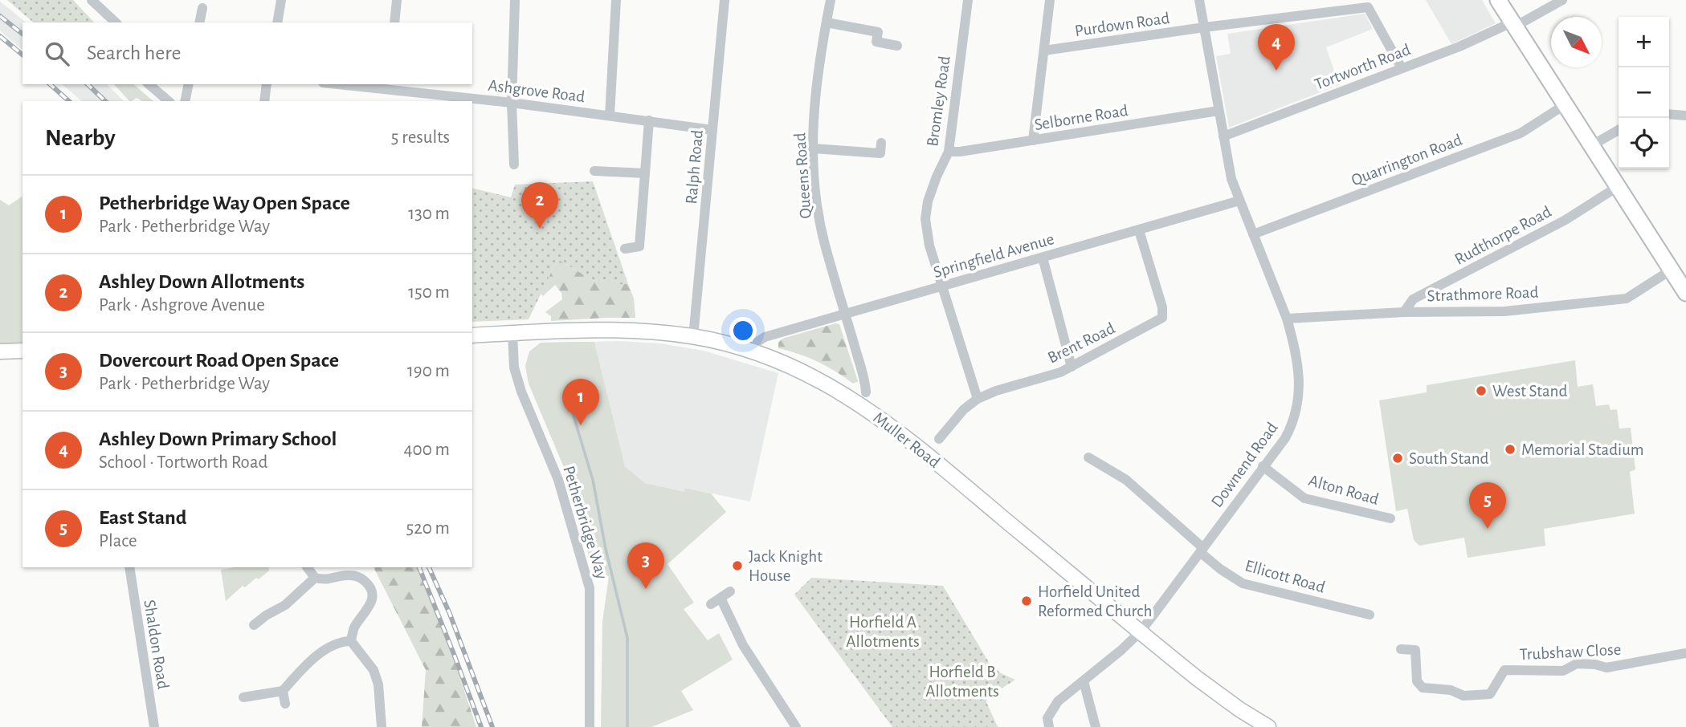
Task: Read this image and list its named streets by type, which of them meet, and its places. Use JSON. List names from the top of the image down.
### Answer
{
  "streets": {
    "main road": ["Muller Road"],
    "street": [
      "Purdown Road",
      "Tortworth Road",
      "Ashgrove Road",
      "Bromley Road",
      "Selborne Road",
      "Quarrington Road",
      "Ralph Road",
      "Queens Road",
      "Rudthorpe Road",
      "Springfield Avenue",
      "Strathmore Road",
      "Brent Road",
      "Downend Road",
      "Alton Road",
      "Petherbridge Way",
      "Ellicott Road",
      "Shaldon Road",
      "Trubshaw Close"
    ]
  },
  "crossings": [
    ["Purdown Road", "Tortworth Road"],
    ["Purdown Road", "Downend Road"],
    ["Tortworth Road", "Downend Road"],
    ["Ashgrove Road", "Ralph Road"],
    ["Bromley Road", "Selborne Road"],
    ["Bromley Road", "Springfield Avenue"],
    ["Bromley Road", "Brent Road"],
    ["Selborne Road", "Downend Road"],
    ["Quarrington Road", "Downend Road"],
    ["Ralph Road", "Muller Road"],
    ["Queens Road", "Springfield Avenue"],
    ["Rudthorpe Road", "Strathmore Road"],
    ["Springfield Avenue", "Brent Road"],
    ["Springfield Avenue", "Downend Road"],
    ["Strathmore Road", "Downend Road"],
    ["Brent Road", "Muller Road"],
    ["Muller Road", "Downend Road"],
    ["Muller Road", "Petherbridge Way"],
    ["Downend Road", "Alton Road"],
    ["Downend Road", "Ellicott Road"]
  ],
  "parks": ["Horfield A Allotments", "Horfield B Allotments"],
  "places": [
    "West Stand",
    "Memorial Stadium",
    "South Stand",
    "Jack Knight House",
    "Horfield United Reformed Church"
  ],
  "north": "bottom right",
  "page": {
    "map_buttons": ["+", "−"],
    "search": "Search here",
    "pins": [
      "4",
      "2",
      "1",
      "5",
      "3"
    ],
    "heading": ["Nearby", "5 results"],
    "list": [
      {
        "mark": "1",
        "name": "Petherbridge Way Open Space",
        "note": "Park · Petherbridge Way",
        "value": "130 m"
      },
      {
        "mark": "2",
        "name": "Ashley Down Allotments",
        "note": "Park · Ashgrove Avenue",
        "value": "150 m"
      },
      {
        "mark": "3",
        "name": "Dovercourt Road Open Space",
        "note": "Park · Petherbridge Way",
        "value": "190 m"
      },
      {
        "mark": "4",
        "name": "Ashley Down Primary School",
        "note": "School · Tortworth Road",
        "value": "400 m"
      },
      {
        "mark": "5",
        "name": "East Stand",
        "note": "Place",
        "value": "520 m"
      }
    ]
  }
}
